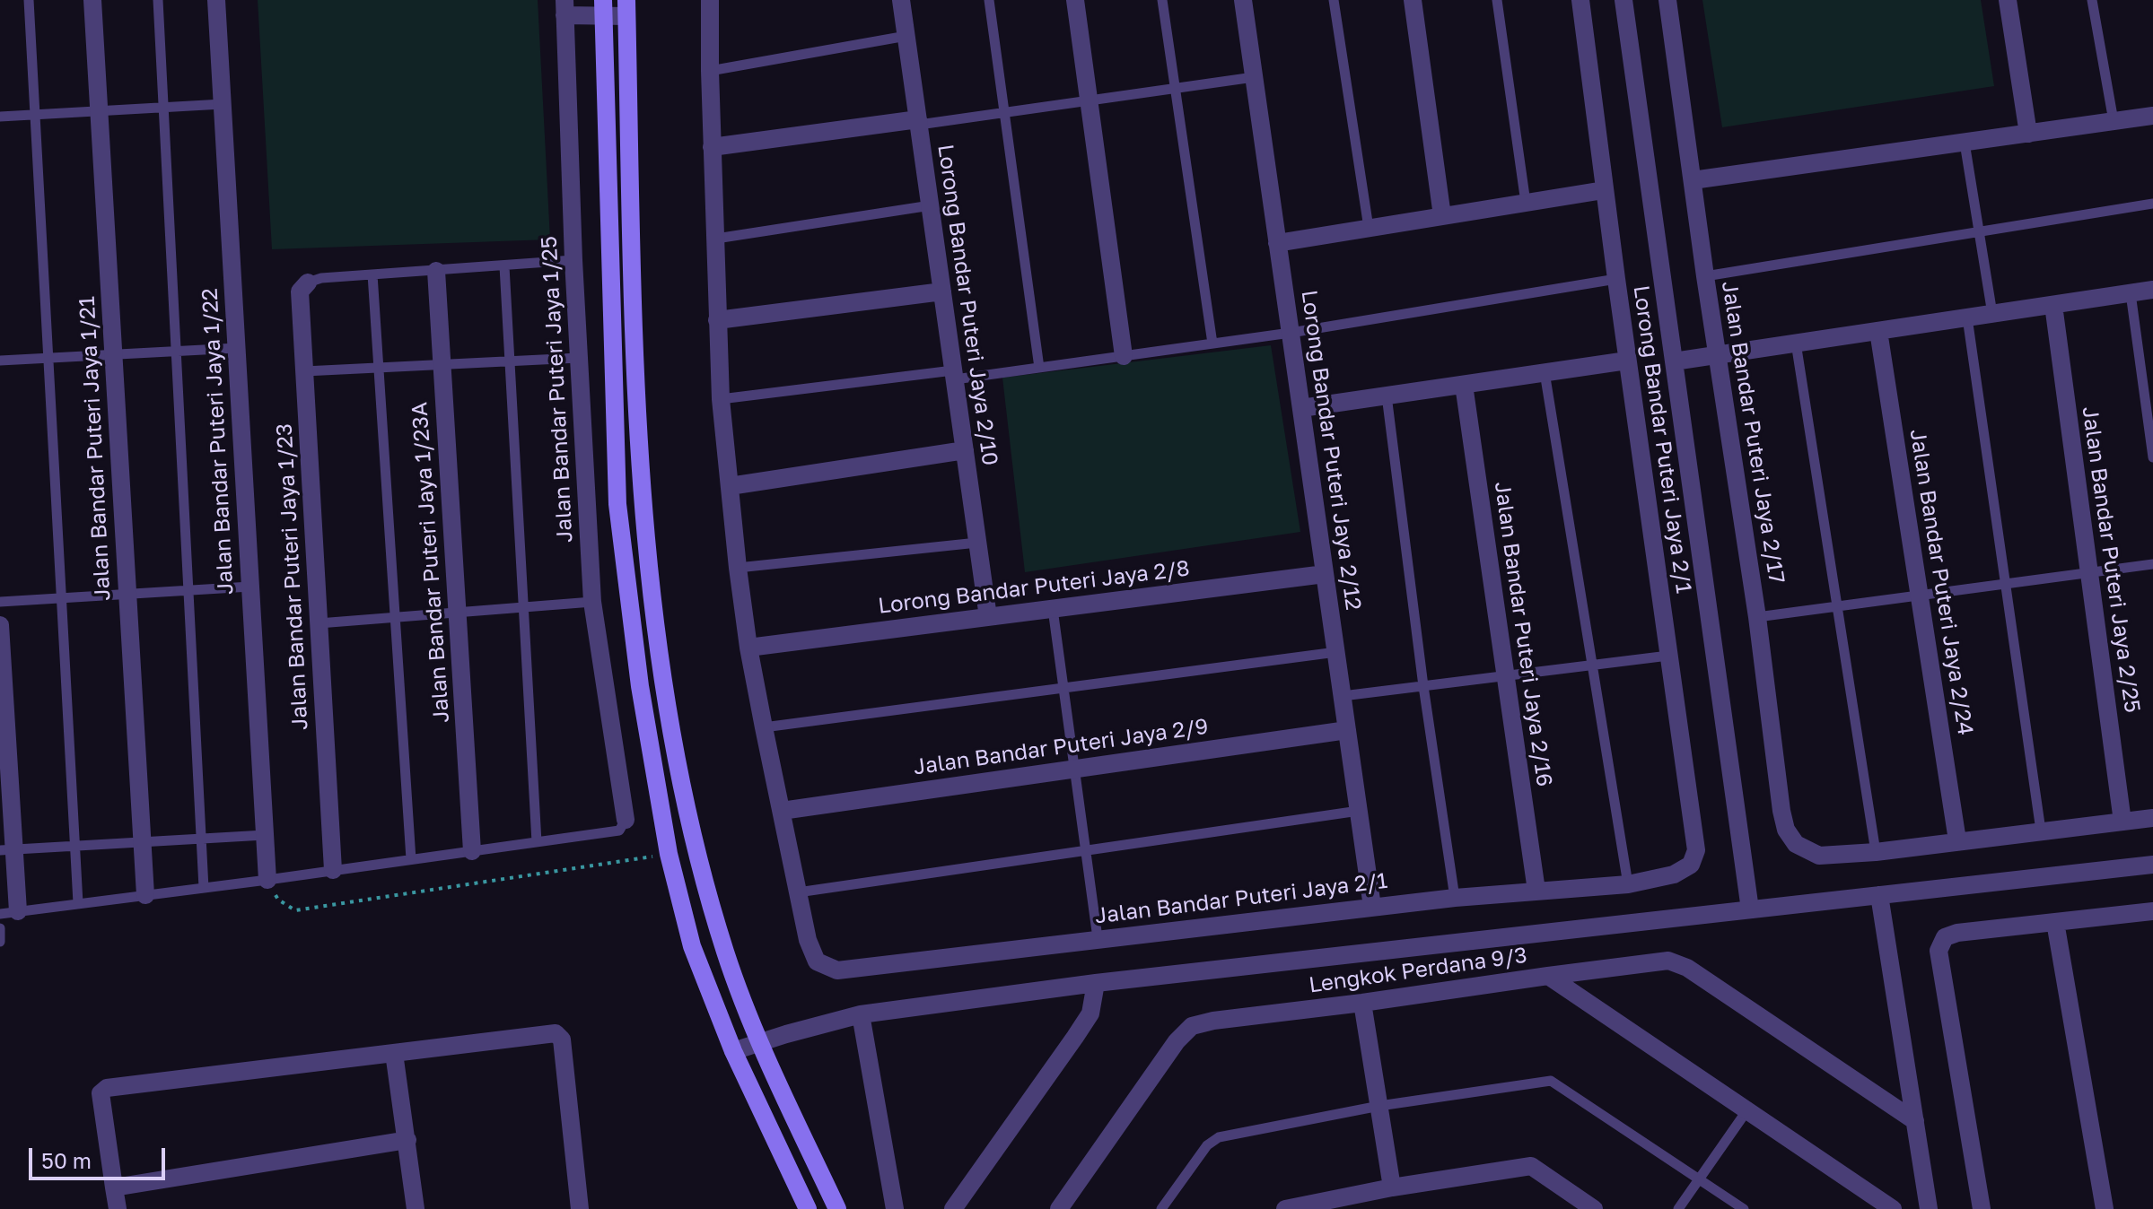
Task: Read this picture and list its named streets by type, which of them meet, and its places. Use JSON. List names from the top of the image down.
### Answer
{
  "streets": {
    "street": [
      "Lorong Bandar Puteri Jaya 2/10",
      "Jalan Bandar Puteri Jaya 1/25",
      "Jalan Bandar Puteri Jaya 2/17",
      "Lorong Bandar Puteri Jaya 2/1",
      "Jalan Bandar Puteri Jaya 1/22",
      "Jalan Bandar Puteri Jaya 1/21",
      "Lorong Bandar Puteri Jaya 2/12",
      "Jalan Bandar Puteri Jaya 2/25",
      "Jalan Bandar Puteri Jaya 1/23A",
      "Jalan Bandar Puteri Jaya 1/23",
      "Jalan Bandar Puteri Jaya 2/24",
      "Lorong Bandar Puteri Jaya 2/8",
      "Jalan Bandar Puteri Jaya 2/16",
      "Jalan Bandar Puteri Jaya 2/9",
      "Jalan Bandar Puteri Jaya 2/1",
      "Lengkok Perdana 9/3"
    ]
  },
  "crossings": [
    ["Lorong Bandar Puteri Jaya 2/10", "Lorong Bandar Puteri Jaya 2/8"],
    ["Lorong Bandar Puteri Jaya 2/1", "Jalan Bandar Puteri Jaya 2/1"],
    ["Lorong Bandar Puteri Jaya 2/12", "Lorong Bandar Puteri Jaya 2/8"],
    ["Lorong Bandar Puteri Jaya 2/12", "Jalan Bandar Puteri Jaya 2/9"],
    ["Lorong Bandar Puteri Jaya 2/12", "Jalan Bandar Puteri Jaya 2/1"],
    ["Jalan Bandar Puteri Jaya 2/16", "Jalan Bandar Puteri Jaya 2/1"]
  ],
  "scale_bar": "50 m"
}
